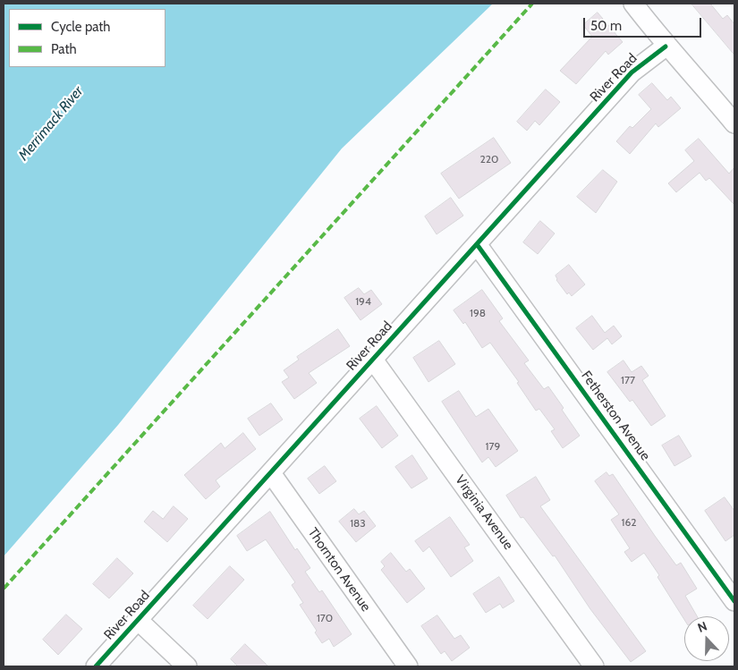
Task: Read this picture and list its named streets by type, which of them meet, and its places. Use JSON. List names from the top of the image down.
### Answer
{
  "streets": {
    "street": [
      "River Road",
      "Fetherston Avenue",
      "Virginia Avenue",
      "Thornton Avenue"
    ]
  },
  "crossings": [
    ["River Road", "Fetherston Avenue"],
    ["River Road", "Virginia Avenue"],
    ["River Road", "Thornton Avenue"]
  ],
  "water": ["Merrimack River"],
  "house_numbers": [
    "220",
    "194",
    "198",
    "177",
    "179",
    "162",
    "183",
    "170"
  ],
  "legend": ["Cycle path", "Path"],
  "scale_bar": "50 m",
  "north": "top"
}
